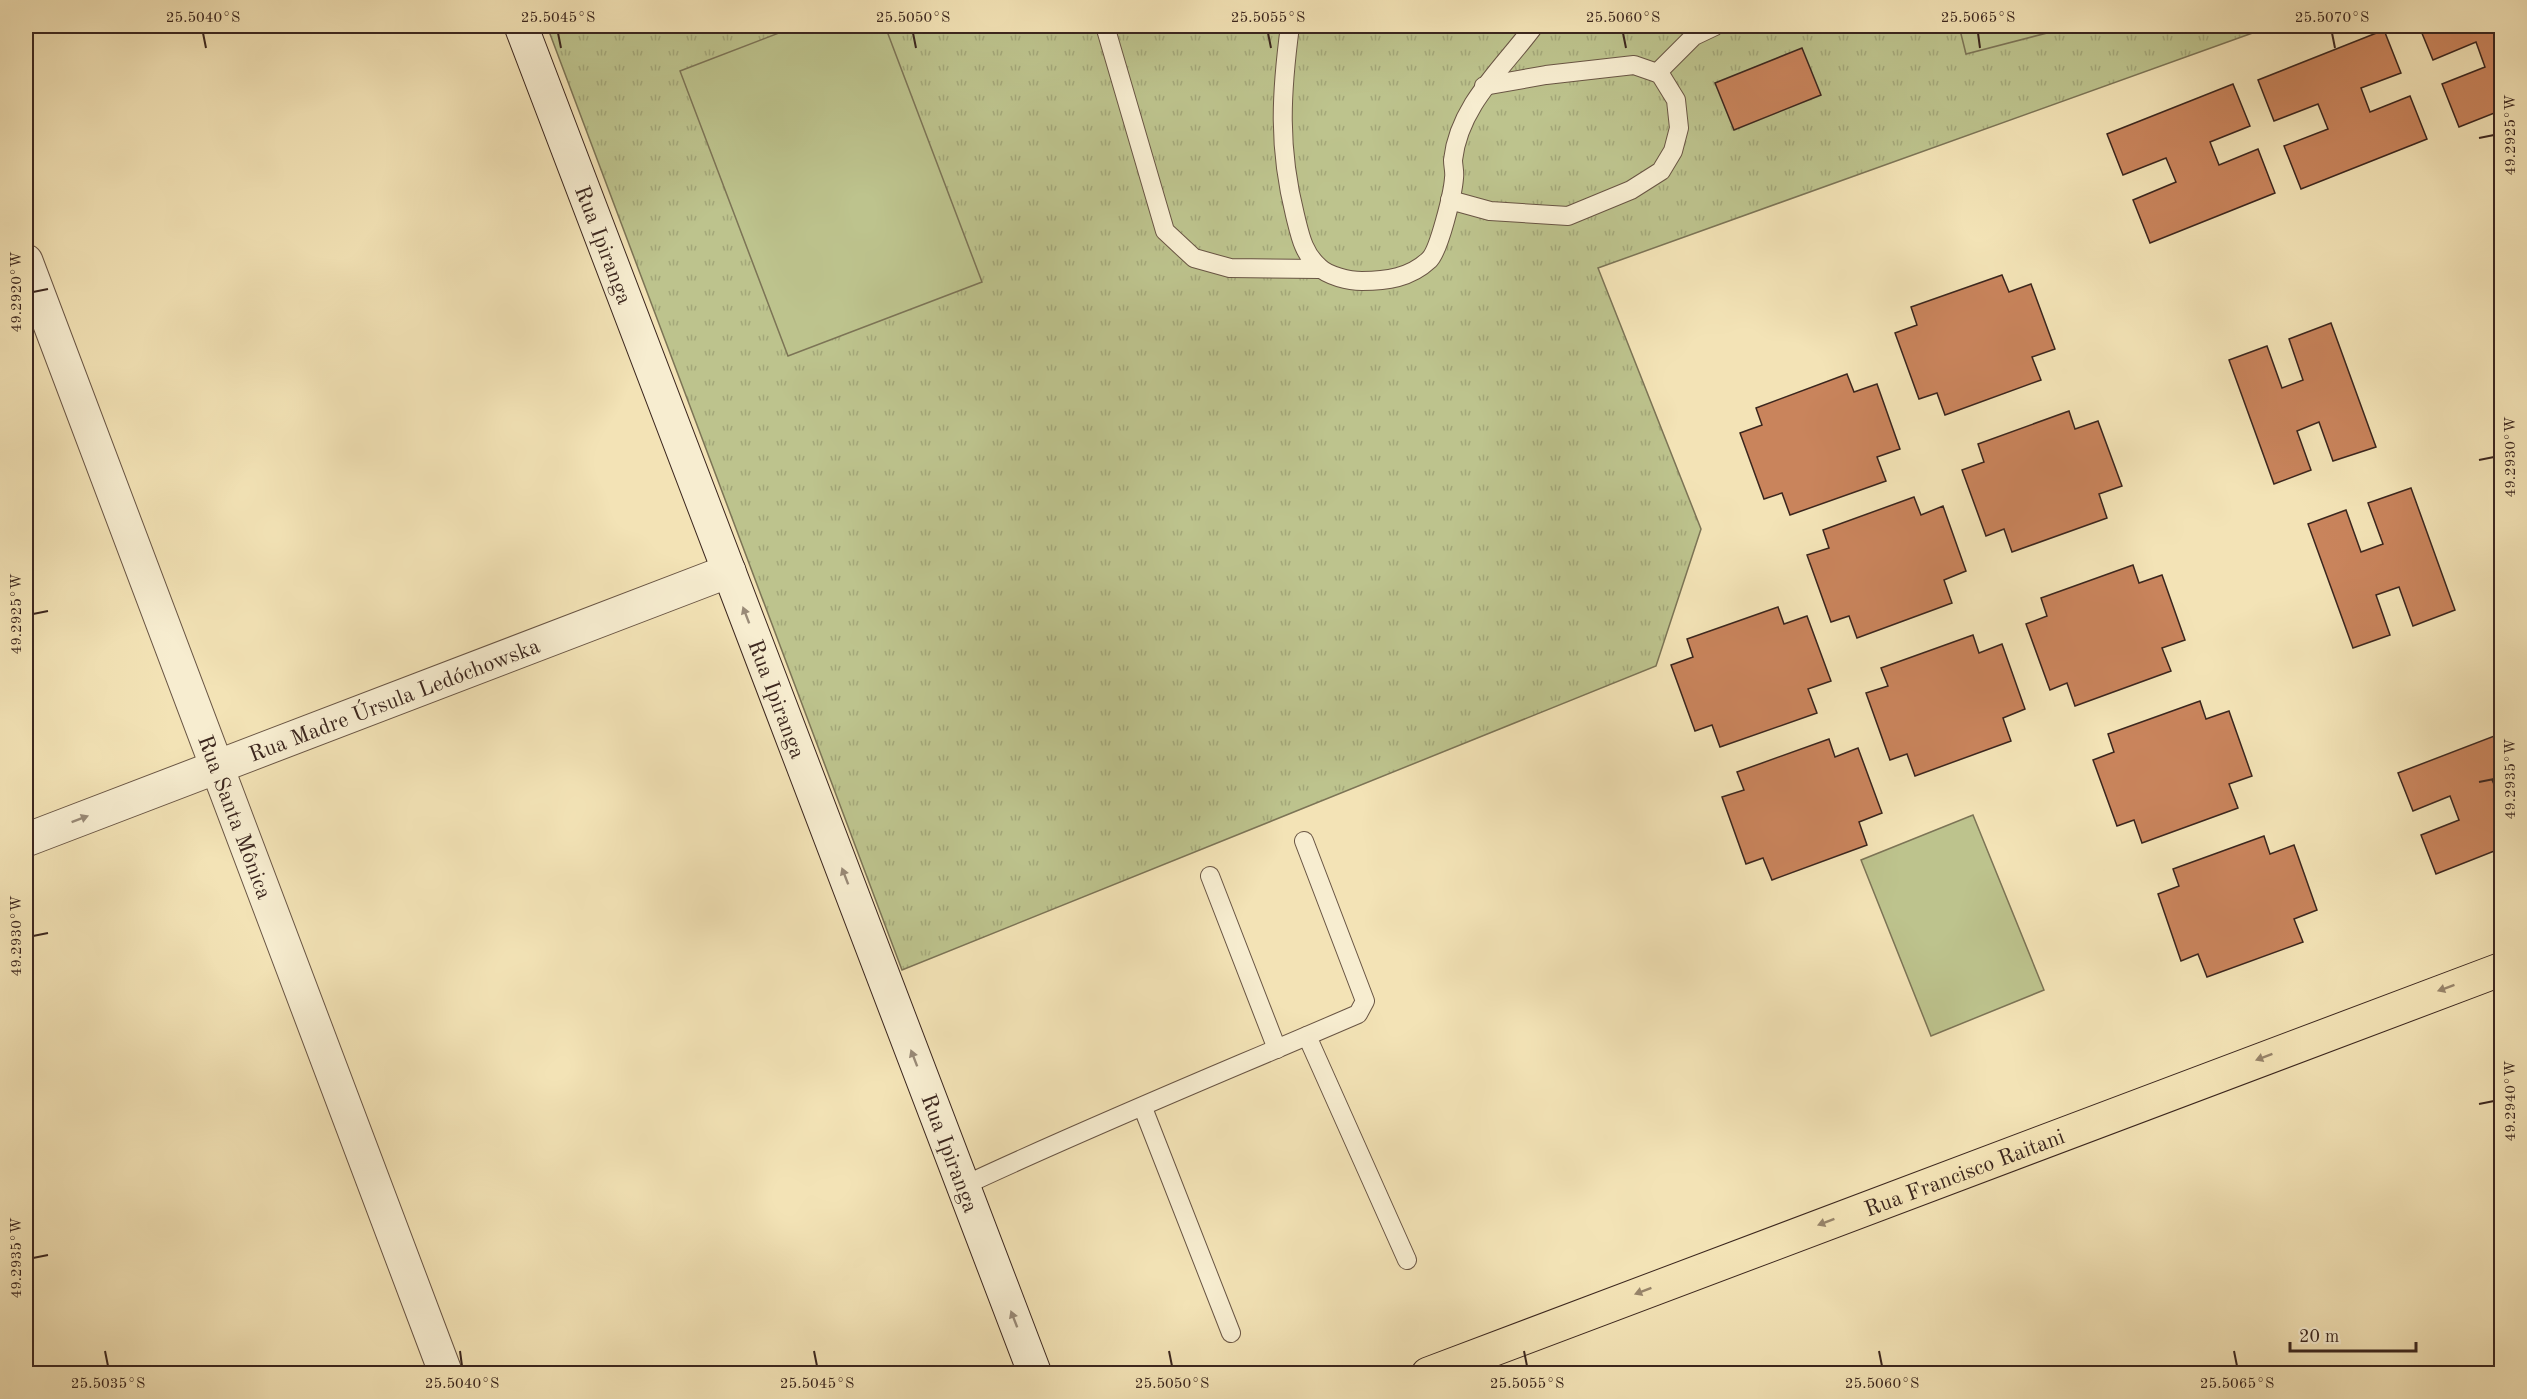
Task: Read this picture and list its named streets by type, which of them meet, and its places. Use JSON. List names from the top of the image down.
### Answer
{
  "streets": {
    "main road": ["Rua Francisco Raitani"],
    "street": ["Rua Ipiranga", "Rua Madre Úrsula Ledóchowska", "Rua Santa Mônica"]
  },
  "crossings": [
    ["Rua Ipiranga", "Rua Madre Úrsula Ledóchowska"],
    ["Rua Madre Úrsula Ledóchowska", "Rua Santa Mônica"]
  ],
  "one_way": ["Rua Ipiranga", "Rua Francisco Raitani"],
  "scale_bar": "20 m",
  "coordinates": [
    "25.5040°S",
    "25.5045°S",
    "25.5050°S",
    "25.5055°S",
    "25.5060°S",
    "25.5065°S",
    "25.5070°S",
    "49.2925°W",
    "49.2920°W",
    "49.2930°W",
    "49.2935°W",
    "49.2940°W",
    "25.5035°S"
  ]
}
